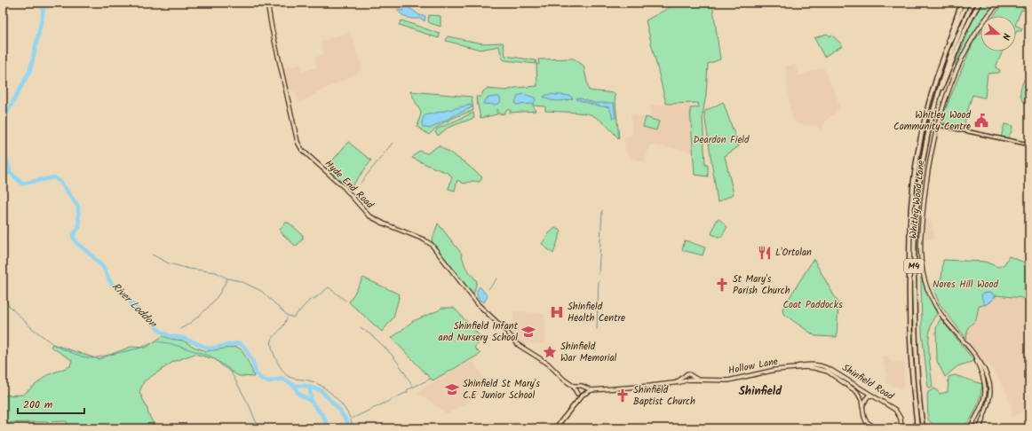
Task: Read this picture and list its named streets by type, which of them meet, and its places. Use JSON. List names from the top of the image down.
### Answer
{
  "streets": {
    "highway": ["M4"],
    "main road": [
      "Hyde End Road",
      "Whitley Wood Lane",
      "Hollow Lane",
      "Shinfield Road"
    ]
  },
  "crossings": [
    ["Hyde End Road", "Hollow Lane"],
    ["Hollow Lane", "Shinfield Road"]
  ],
  "districts": ["Shinfield"],
  "water": ["River Loddon"],
  "parks": ["Deardon Field", "Nores Hill Wood", "Coat Paddocks"],
  "places": {
    "public building": ["Whitley Wood Community Centre"],
    "restaurant": ["L'Ortolan"],
    "church": ["St Mary's Parish Church", "Shinfield Baptist Church"],
    "hospital": ["Shinfield Health Centre"],
    "school or university": ["Shinfield Infant and Nursery School", "Shinfield St Mary's C.E Junior School"],
    "place": ["Shinfield War Memorial"]
  },
  "scale_bar": "200 m",
  "north": "right"
}
